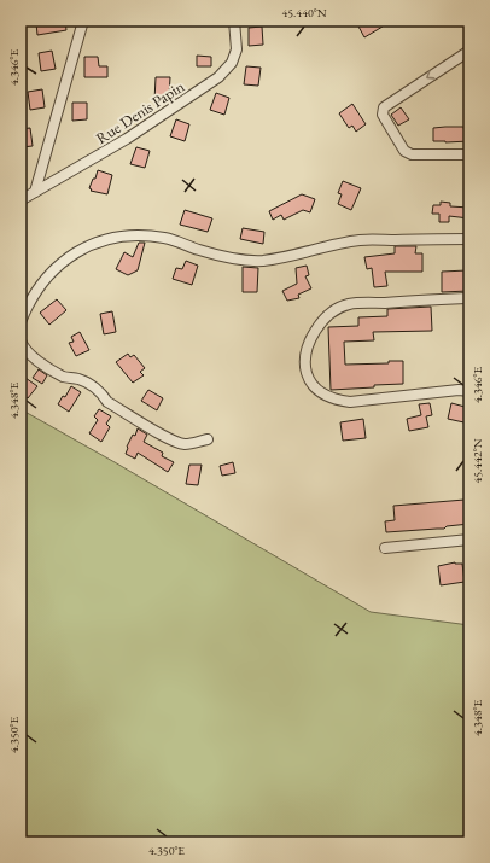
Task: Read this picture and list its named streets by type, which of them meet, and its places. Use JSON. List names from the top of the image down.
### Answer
{
  "streets": {
    "street": ["Rue Denis Papin"]
  },
  "coordinates": [
    "45.440°N",
    "4.346°E",
    "4.348°E",
    "45.442°N",
    "4.350°E"
  ]
}
